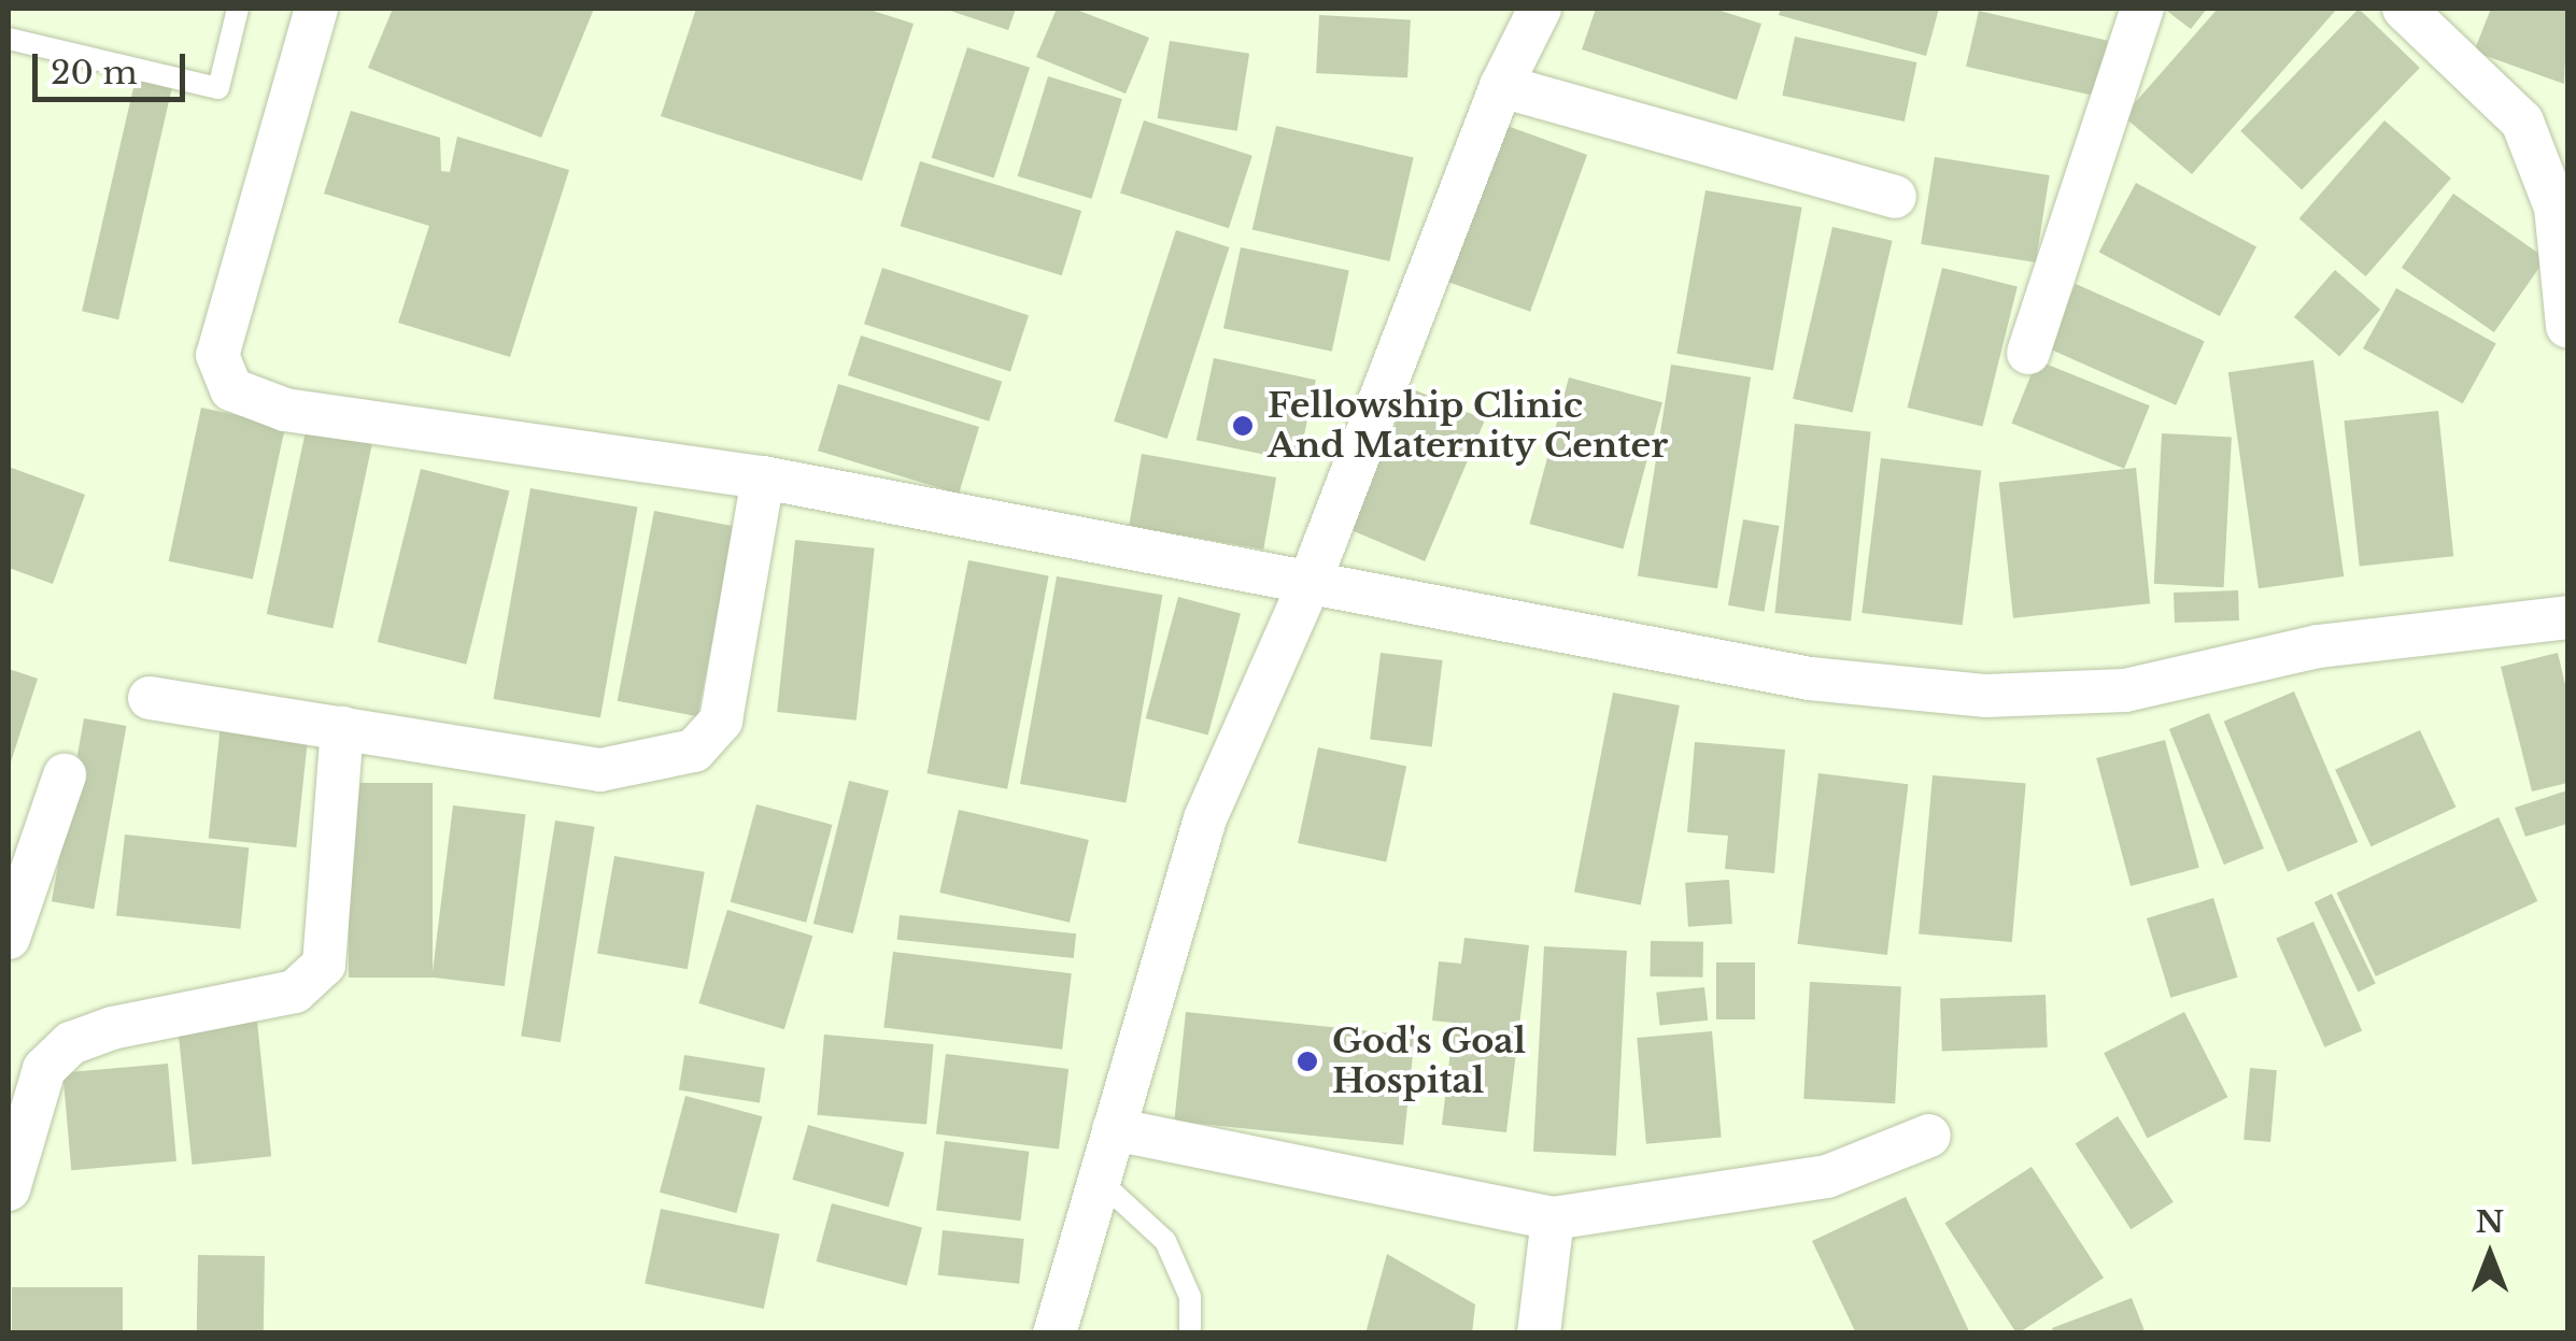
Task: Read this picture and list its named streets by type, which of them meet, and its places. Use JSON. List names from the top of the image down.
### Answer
{
  "places": ["Fellowship Clinic And Maternity Center", "God's Goal Hospital"],
  "scale_bar": "20 m",
  "north": "top"
}
